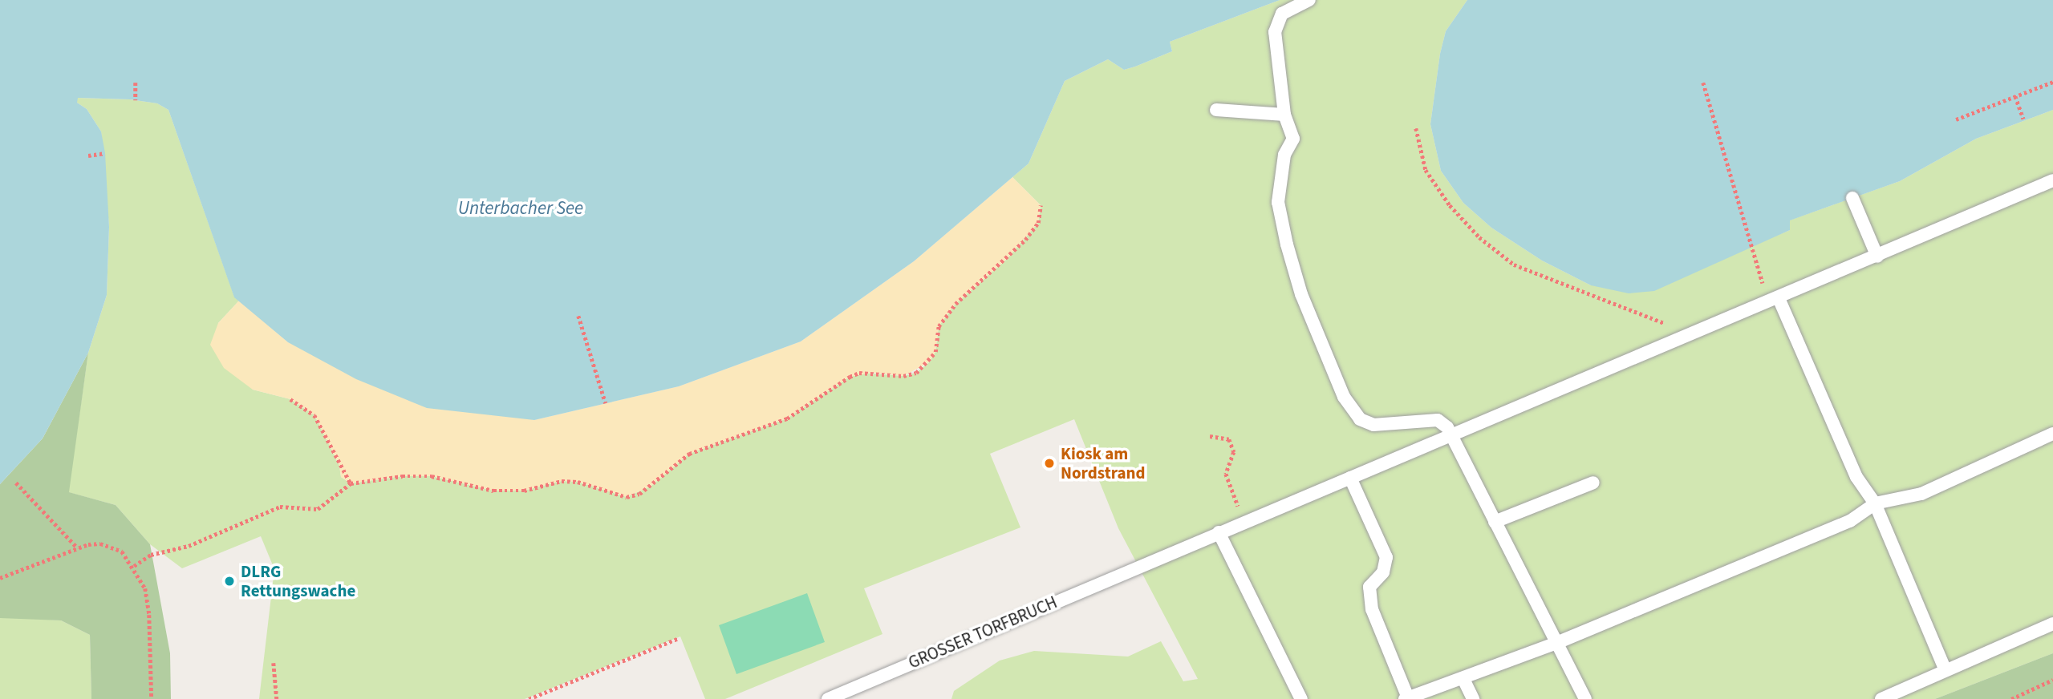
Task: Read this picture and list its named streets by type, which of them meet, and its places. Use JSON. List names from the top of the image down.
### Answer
{
  "streets": {
    "lane": ["GROSSER TORFBRUCH"]
  },
  "water": ["Unterbacher See"],
  "places": ["Kiosk am Nordstrand", "DLRG Rettungswache"]
}
